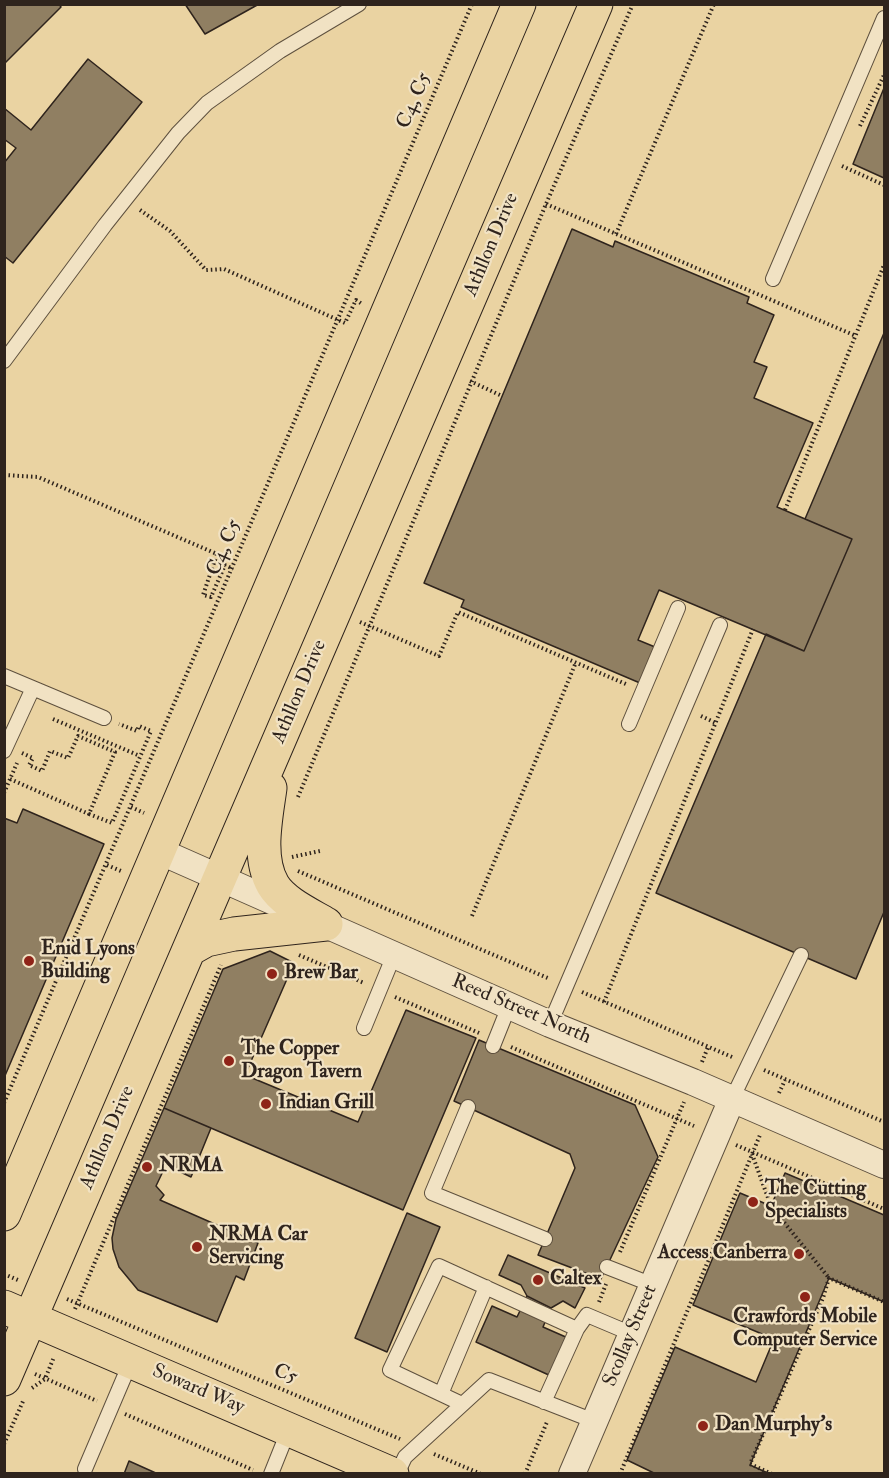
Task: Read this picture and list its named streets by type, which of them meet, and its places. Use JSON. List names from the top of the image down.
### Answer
{
  "streets": {
    "main road": ["Athllon Drive", "Soward Way"],
    "street": ["Reed Street North", "Scollay Street"],
    "path": ["C4, C5", "C5"]
  },
  "crossings": [
    ["Athllon Drive", "Reed Street North"],
    ["Athllon Drive", "Soward Way"],
    ["Reed Street North", "Scollay Street"]
  ],
  "places": [
    "Enid Lyons Building",
    "Brew Bar",
    "The Copper Dragon Tavern",
    "Indian Grill",
    "NRMA",
    "The Cutting Specialists",
    "NRMA Car Servicing",
    "Access Canberra",
    "Caltex",
    "Crawfords Mobile Computer Service",
    "Dan Murphy's"
  ]
}
